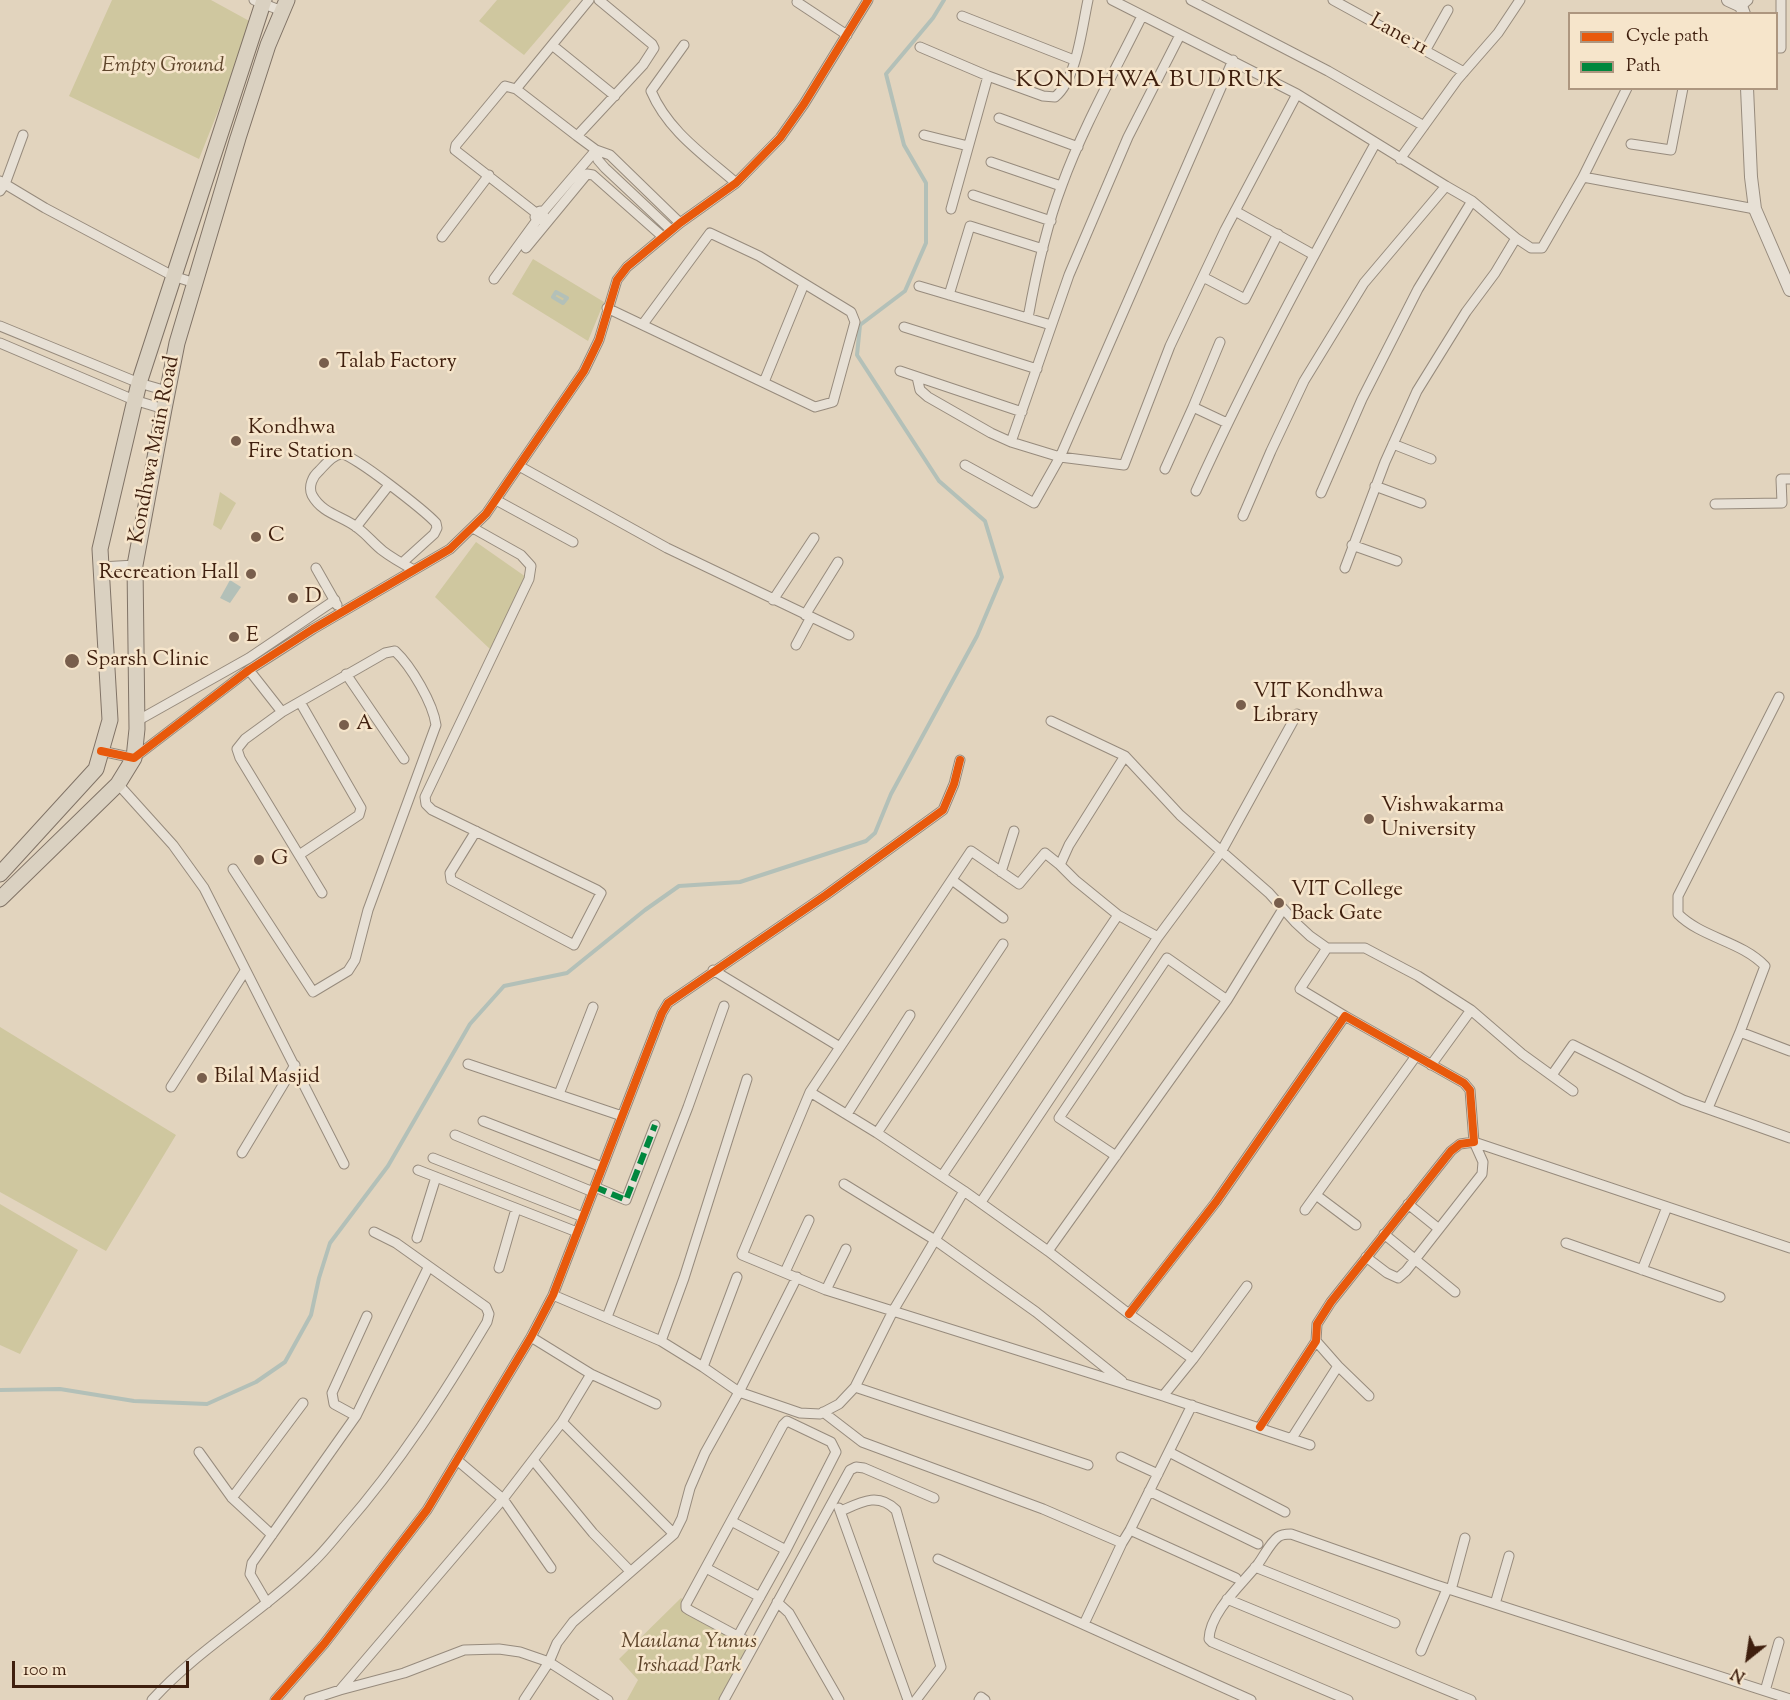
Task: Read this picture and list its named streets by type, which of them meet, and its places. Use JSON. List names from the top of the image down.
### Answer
{
  "streets": {
    "main road": ["Kondhwa Main Road"],
    "street": ["Lane 11"]
  },
  "districts": ["KONDHWA BUDRUK"],
  "parks": ["Empty Ground", "Maulana Yunus Irshaad Park"],
  "places": [
    "Talab Factory",
    "Kondhwa Fire Station",
    "C",
    "Recreation Hall",
    "D",
    "E",
    "Sparsh Clinic",
    "VIT Kondhwa Library",
    "A",
    "Vishwakarma University",
    "G",
    "VIT College Back Gate",
    "Bilal Masjid"
  ],
  "legend": ["Cycle path", "Path"],
  "scale_bar": "100 m",
  "north": "bottom left"
}
